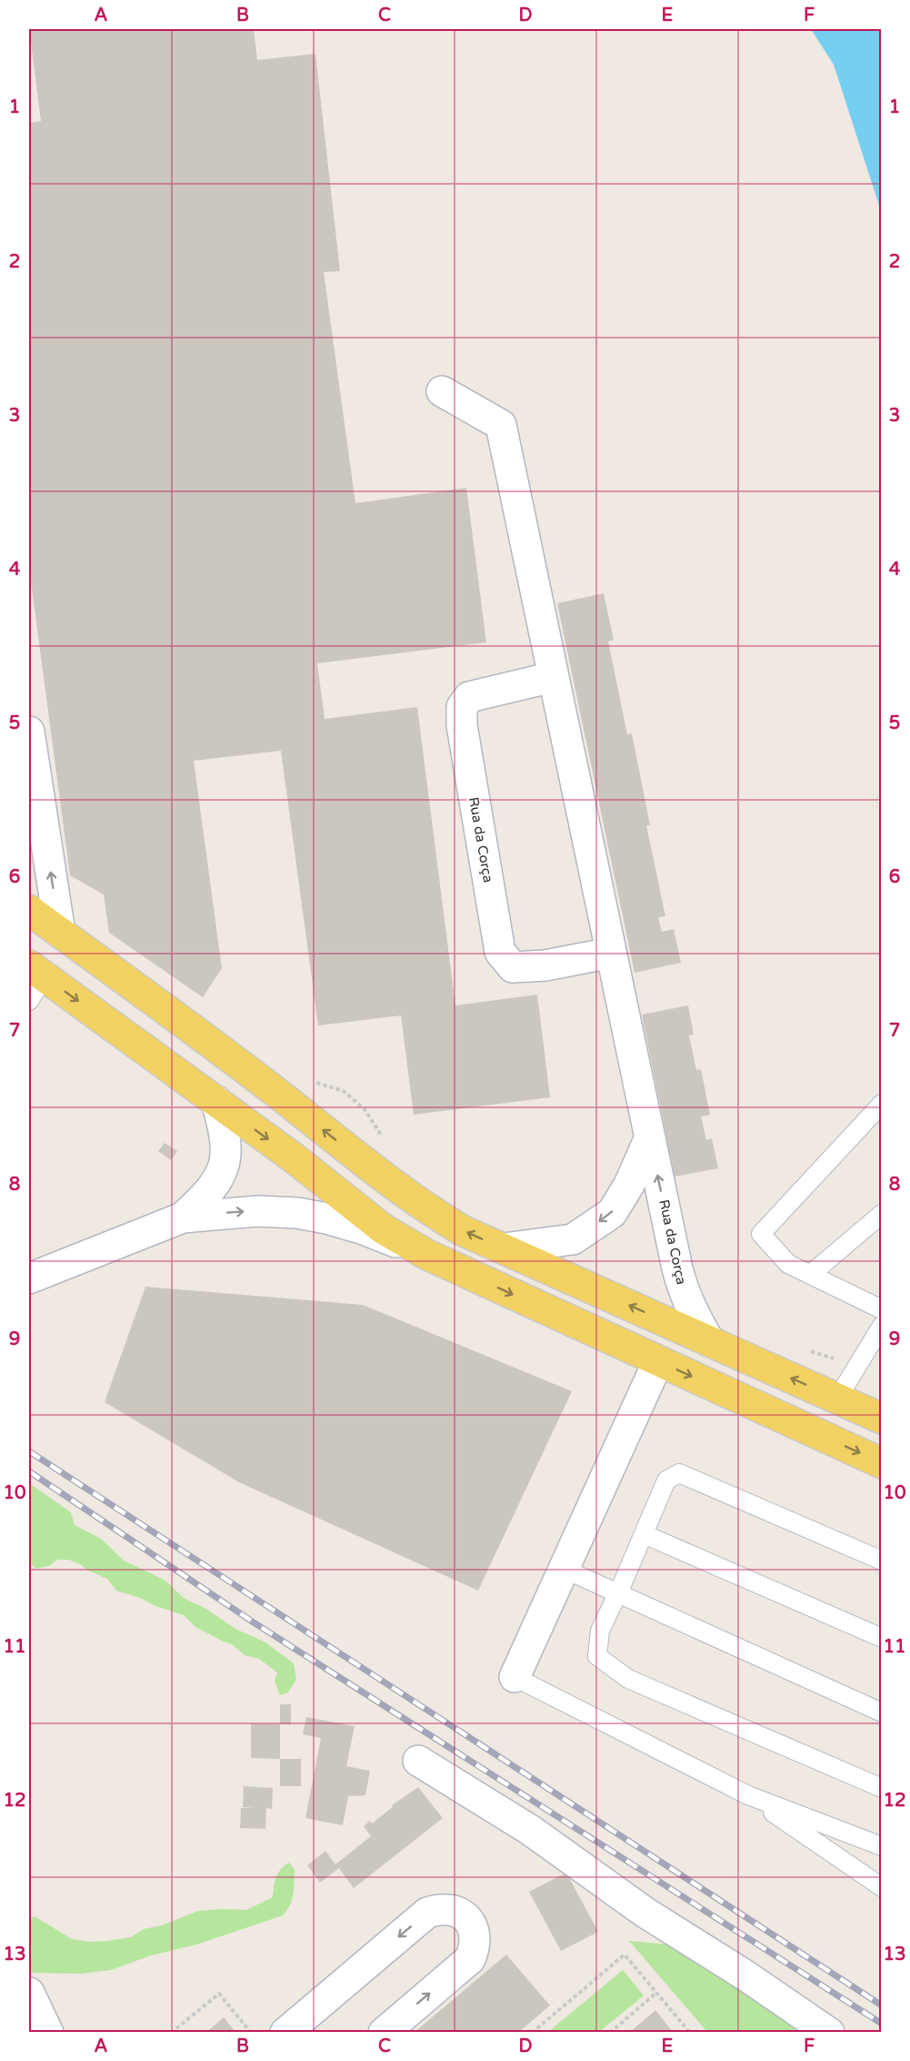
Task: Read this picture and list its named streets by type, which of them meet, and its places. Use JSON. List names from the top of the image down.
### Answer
{
  "streets": {
    "street": ["Rua da Corça"]
  },
  "grid": {
    "columns": [
      "A",
      "B",
      "C",
      "D",
      "E",
      "F"
    ],
    "rows": [
      "1",
      "2",
      "3",
      "4",
      "5",
      "6",
      "7",
      "8",
      "9",
      "10",
      "11",
      "12",
      "13"
    ]
  }
}
